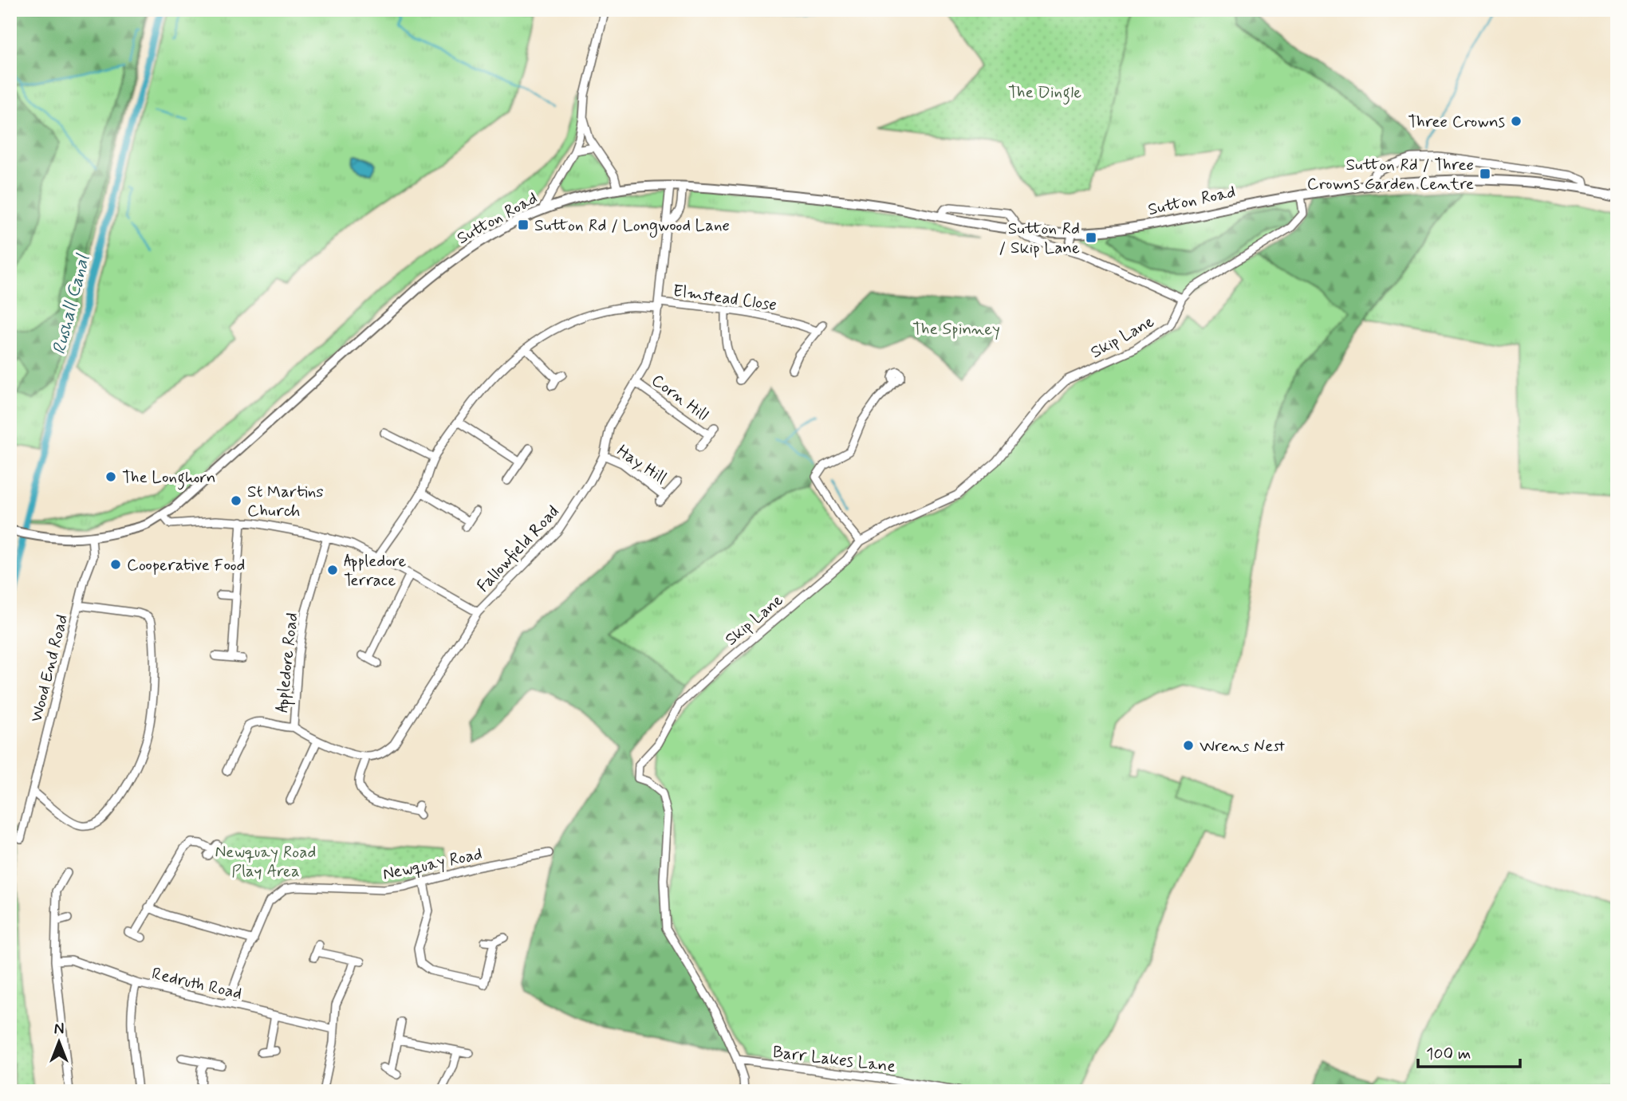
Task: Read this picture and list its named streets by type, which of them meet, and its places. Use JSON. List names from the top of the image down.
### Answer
{
  "streets": {
    "main road": ["Sutton Road"],
    "street": [
      "Elmstead Close",
      "Skip Lane",
      "Corn Hill",
      "Hay Hill",
      "Fallowfield Road",
      "Appledore Road",
      "Wood End Road",
      "Newquay Road",
      "Redruth Road",
      "Barr Lakes Lane"
    ]
  },
  "crossings": [
    ["Sutton Road", "Skip Lane"],
    ["Sutton Road", "Fallowfield Road"],
    ["Sutton Road", "Wood End Road"],
    ["Elmstead Close", "Fallowfield Road"],
    ["Skip Lane", "Barr Lakes Lane"],
    ["Corn Hill", "Fallowfield Road"],
    ["Hay Hill", "Fallowfield Road"],
    ["Newquay Road", "Redruth Road"]
  ],
  "water": ["Rushall Canal"],
  "parks": ["The Dingle", "The Spinney", "Newquay Road Play Area"],
  "places": {
    "other": [
      "Three Crowns",
      "The Longhorn",
      "St Martins Church",
      "Cooperative Food",
      "Appledore Terrace",
      "Wrens Nest"
    ],
    "transit": ["Sutton Rd / Three Crowns Garden Centre", "Sutton Rd / Longwood Lane", "Sutton Rd / Skip Lane"]
  },
  "scale_bar": "100 m",
  "north": "top"
}
